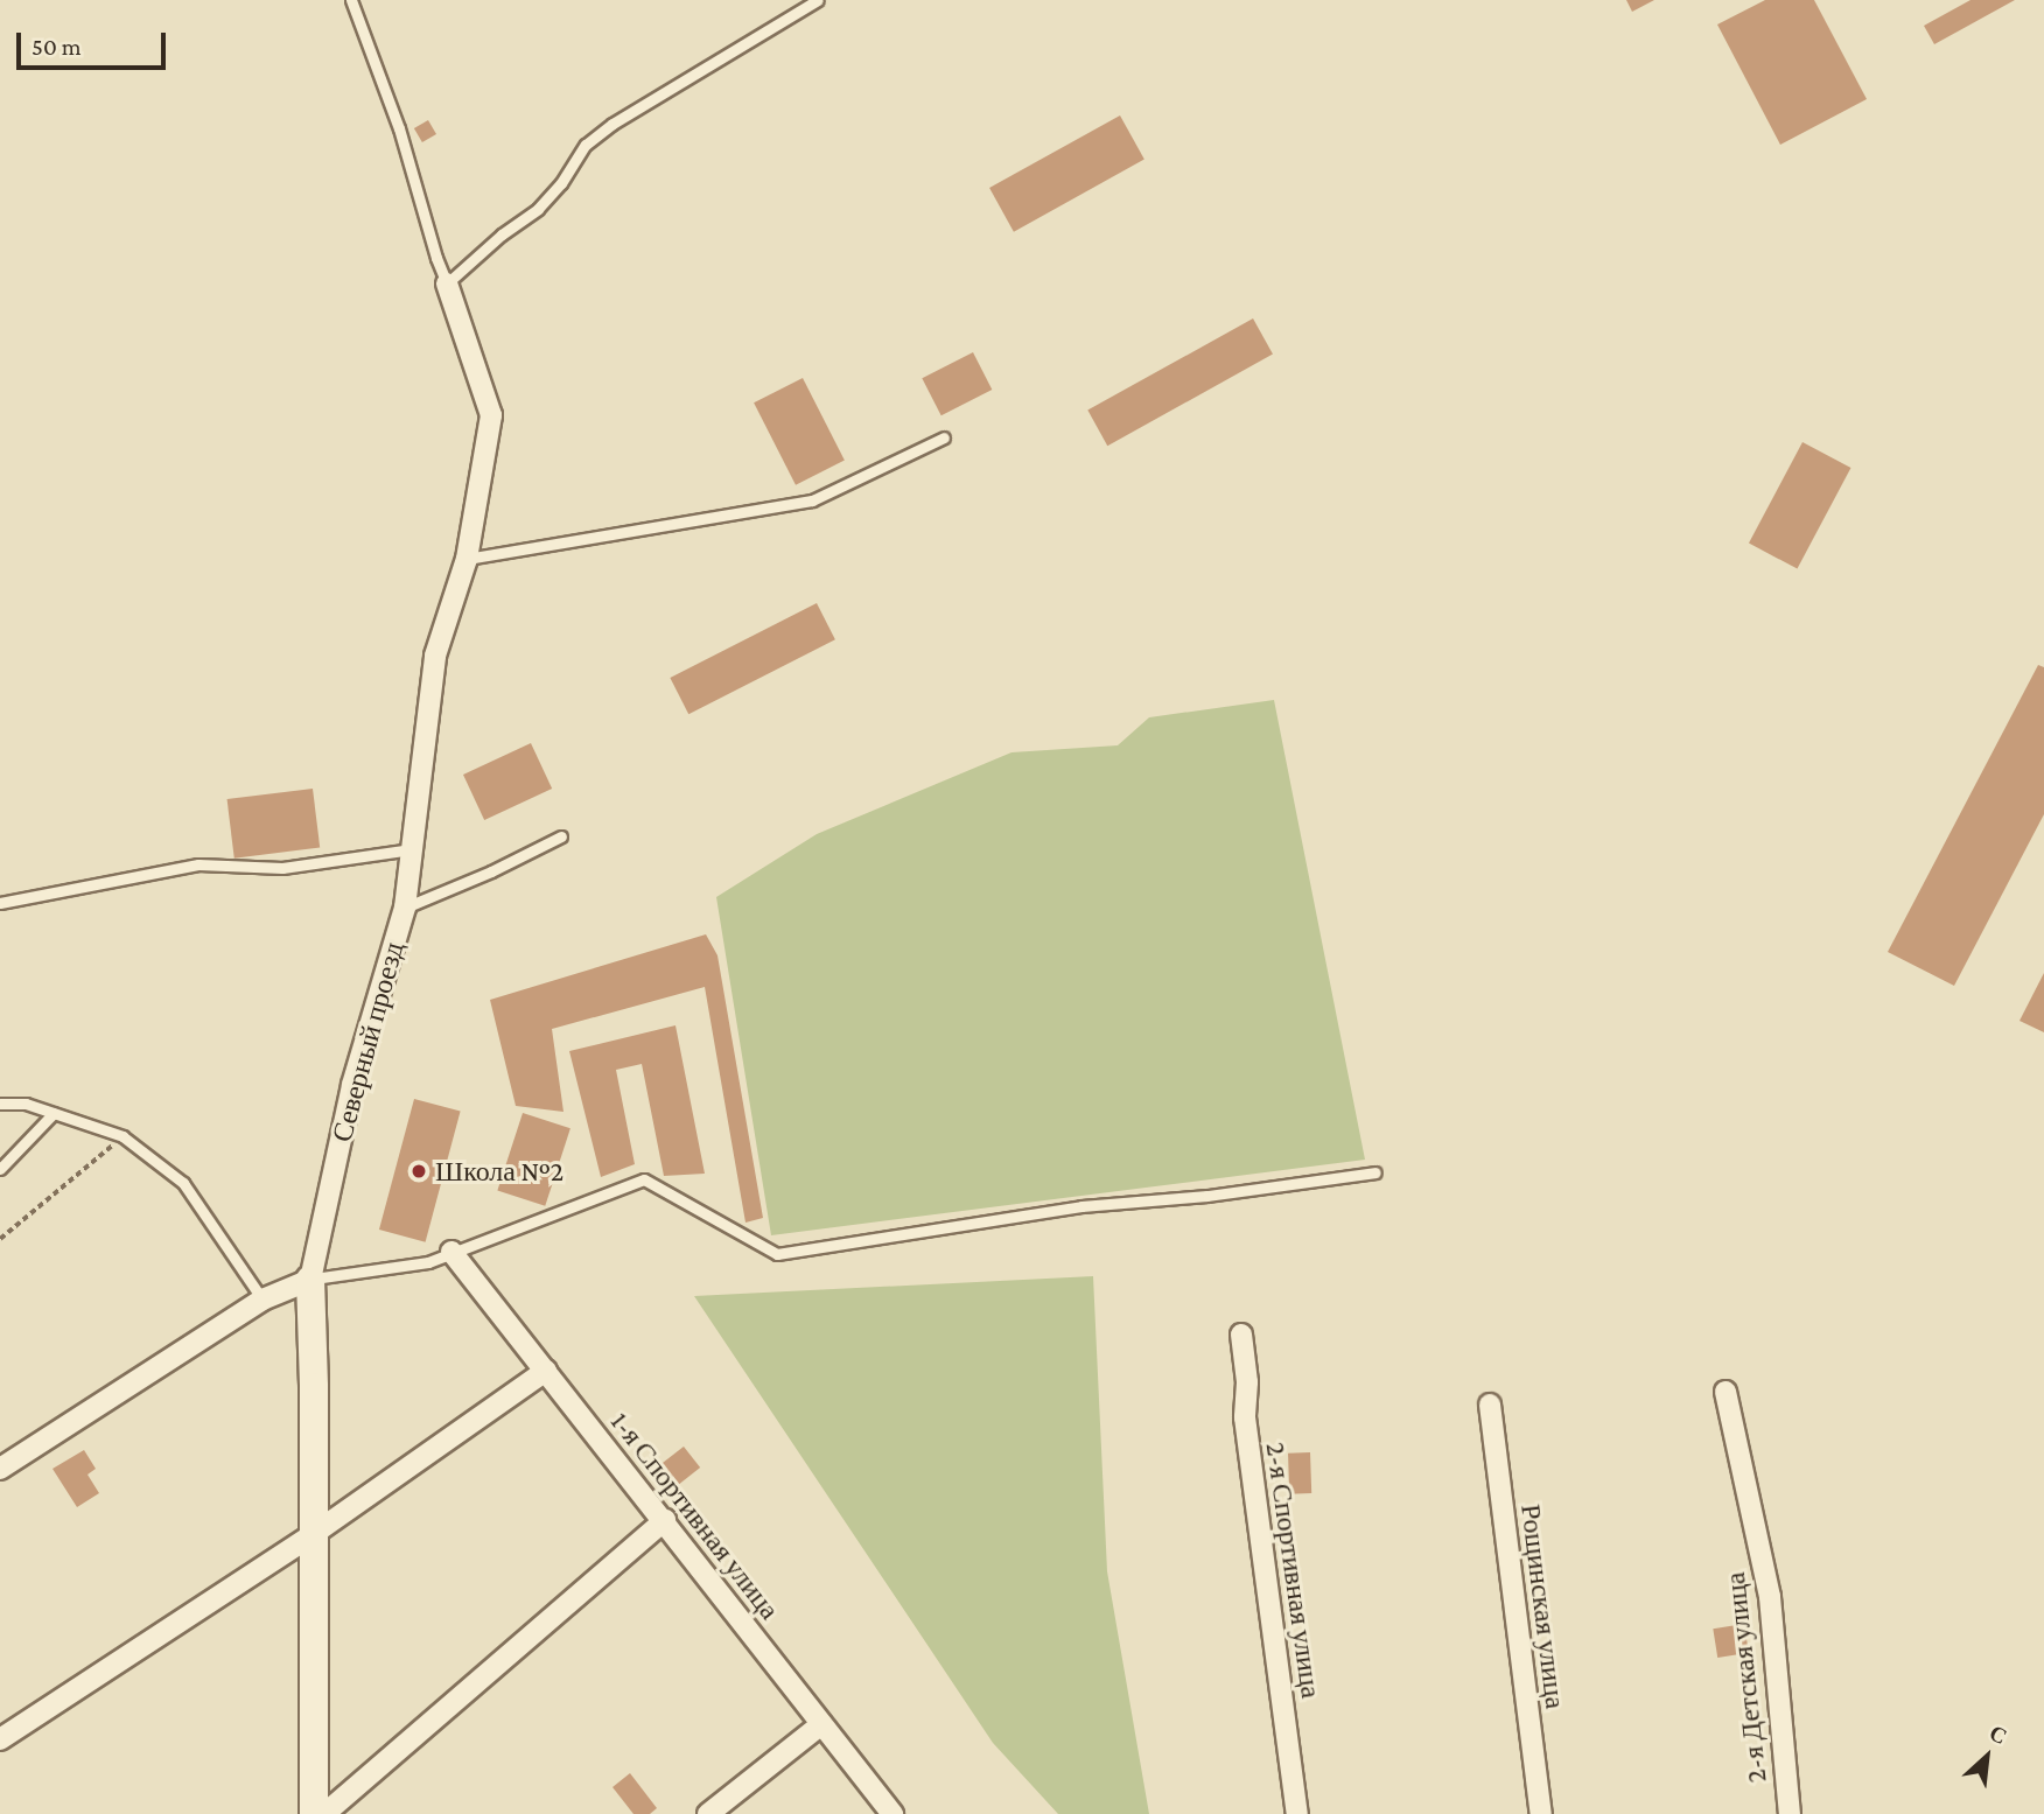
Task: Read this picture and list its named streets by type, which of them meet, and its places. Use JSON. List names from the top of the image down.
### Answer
{
  "streets": {
    "street": [
      "Северный проезд",
      "1-я Спортивная улица",
      "2-я Спортивная улица",
      "Рощинская улица",
      "2-я Детская улица"
    ]
  },
  "places": ["Школа №2"],
  "scale_bar": "50 m",
  "north": "top right"
}
